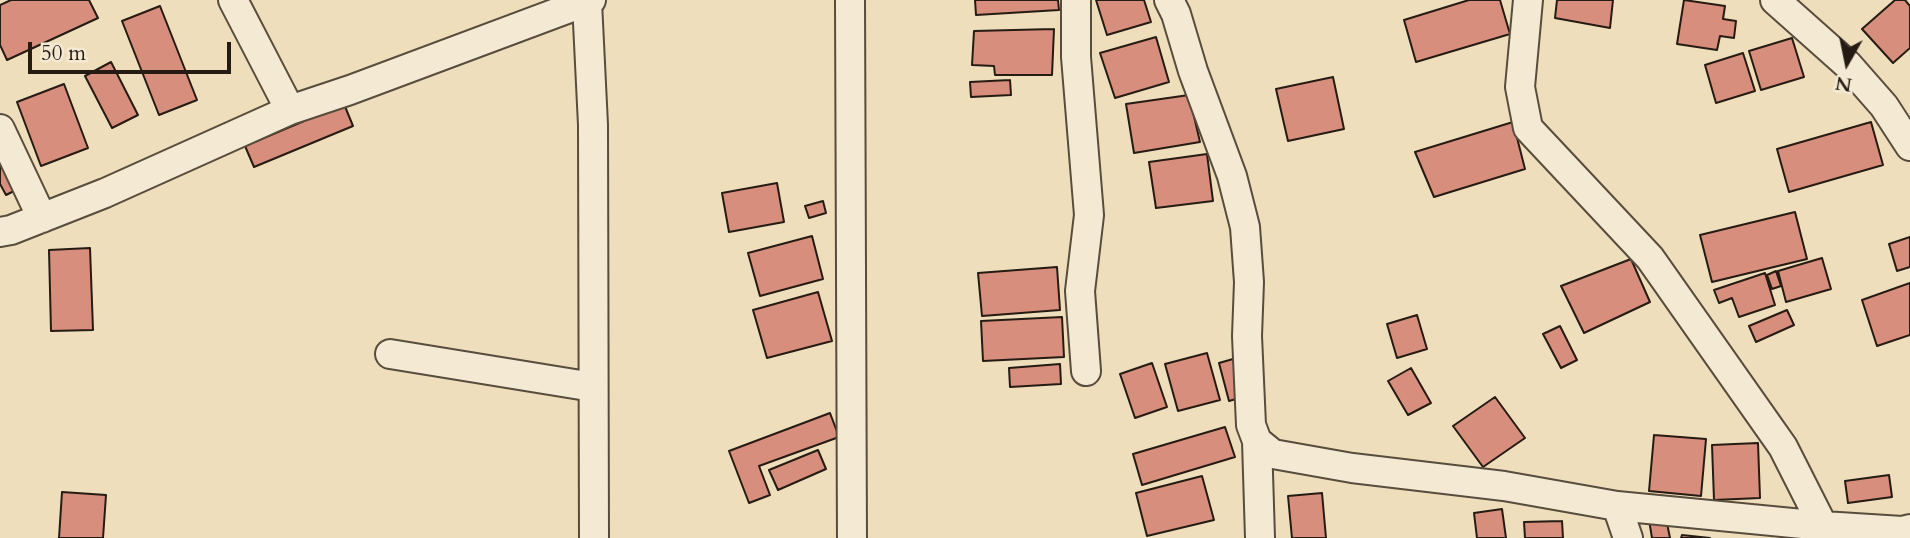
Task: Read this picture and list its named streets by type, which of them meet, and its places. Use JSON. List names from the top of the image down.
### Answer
{
  "scale_bar": "50 m",
  "north": "bottom"
}
